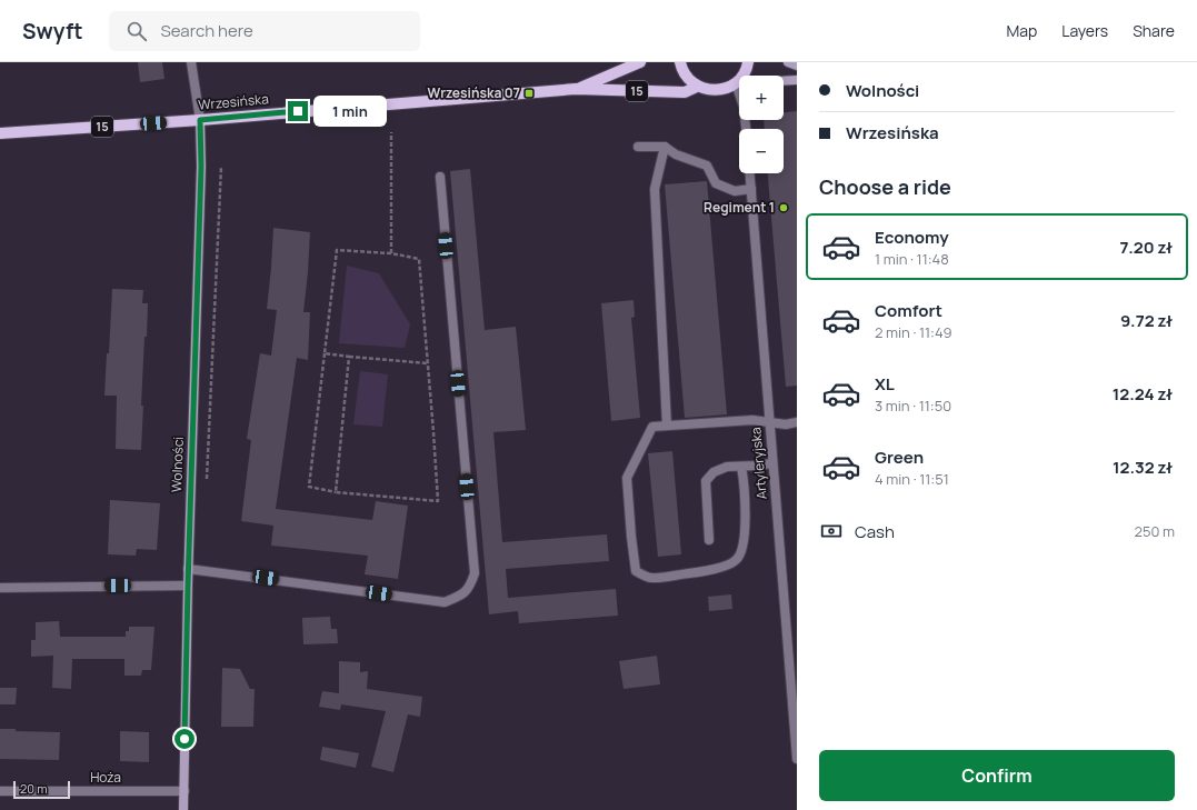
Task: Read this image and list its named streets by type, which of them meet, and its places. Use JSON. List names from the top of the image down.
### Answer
{
  "streets": {
    "main road": ["15", "Wrzesińska"],
    "street": ["Artyleryjska", "Wolności", "Hoża"]
  },
  "crossings": [
    ["15", "Wrzesińska"],
    ["Wrzesińska", "Wolności"],
    ["Wolności", "Hoża"]
  ],
  "places": {
    "transit": ["Wrzesińska 07"],
    "other": ["Regiment 1"]
  },
  "scale_bar": "20 m",
  "page": {
    "header": "Swyft",
    "search": "Search here",
    "nav": ["Map", "Layers", "Share"],
    "banner": ["Wolności", "Wrzesińska"],
    "map_buttons": ["+", "−"],
    "bubble": "1 min",
    "heading": "Choose a ride",
    "list": [
      {
        "name": "Economy",
        "note": "1 min · 11:48",
        "value": "7.20 zł"
      },
      {
        "name": "Comfort",
        "note": "2 min · 11:49",
        "value": "9.72 zł"
      },
      {
        "name": "XL",
        "note": "3 min · 11:50",
        "value": "12.24 zł"
      },
      {
        "name": "Green",
        "note": "4 min · 11:51",
        "value": "12.32 zł"
      }
    ],
    "pay": ["Cash", "250 m"],
    "buttons": "Confirm",
    "scale": "20 m"
  }
}
